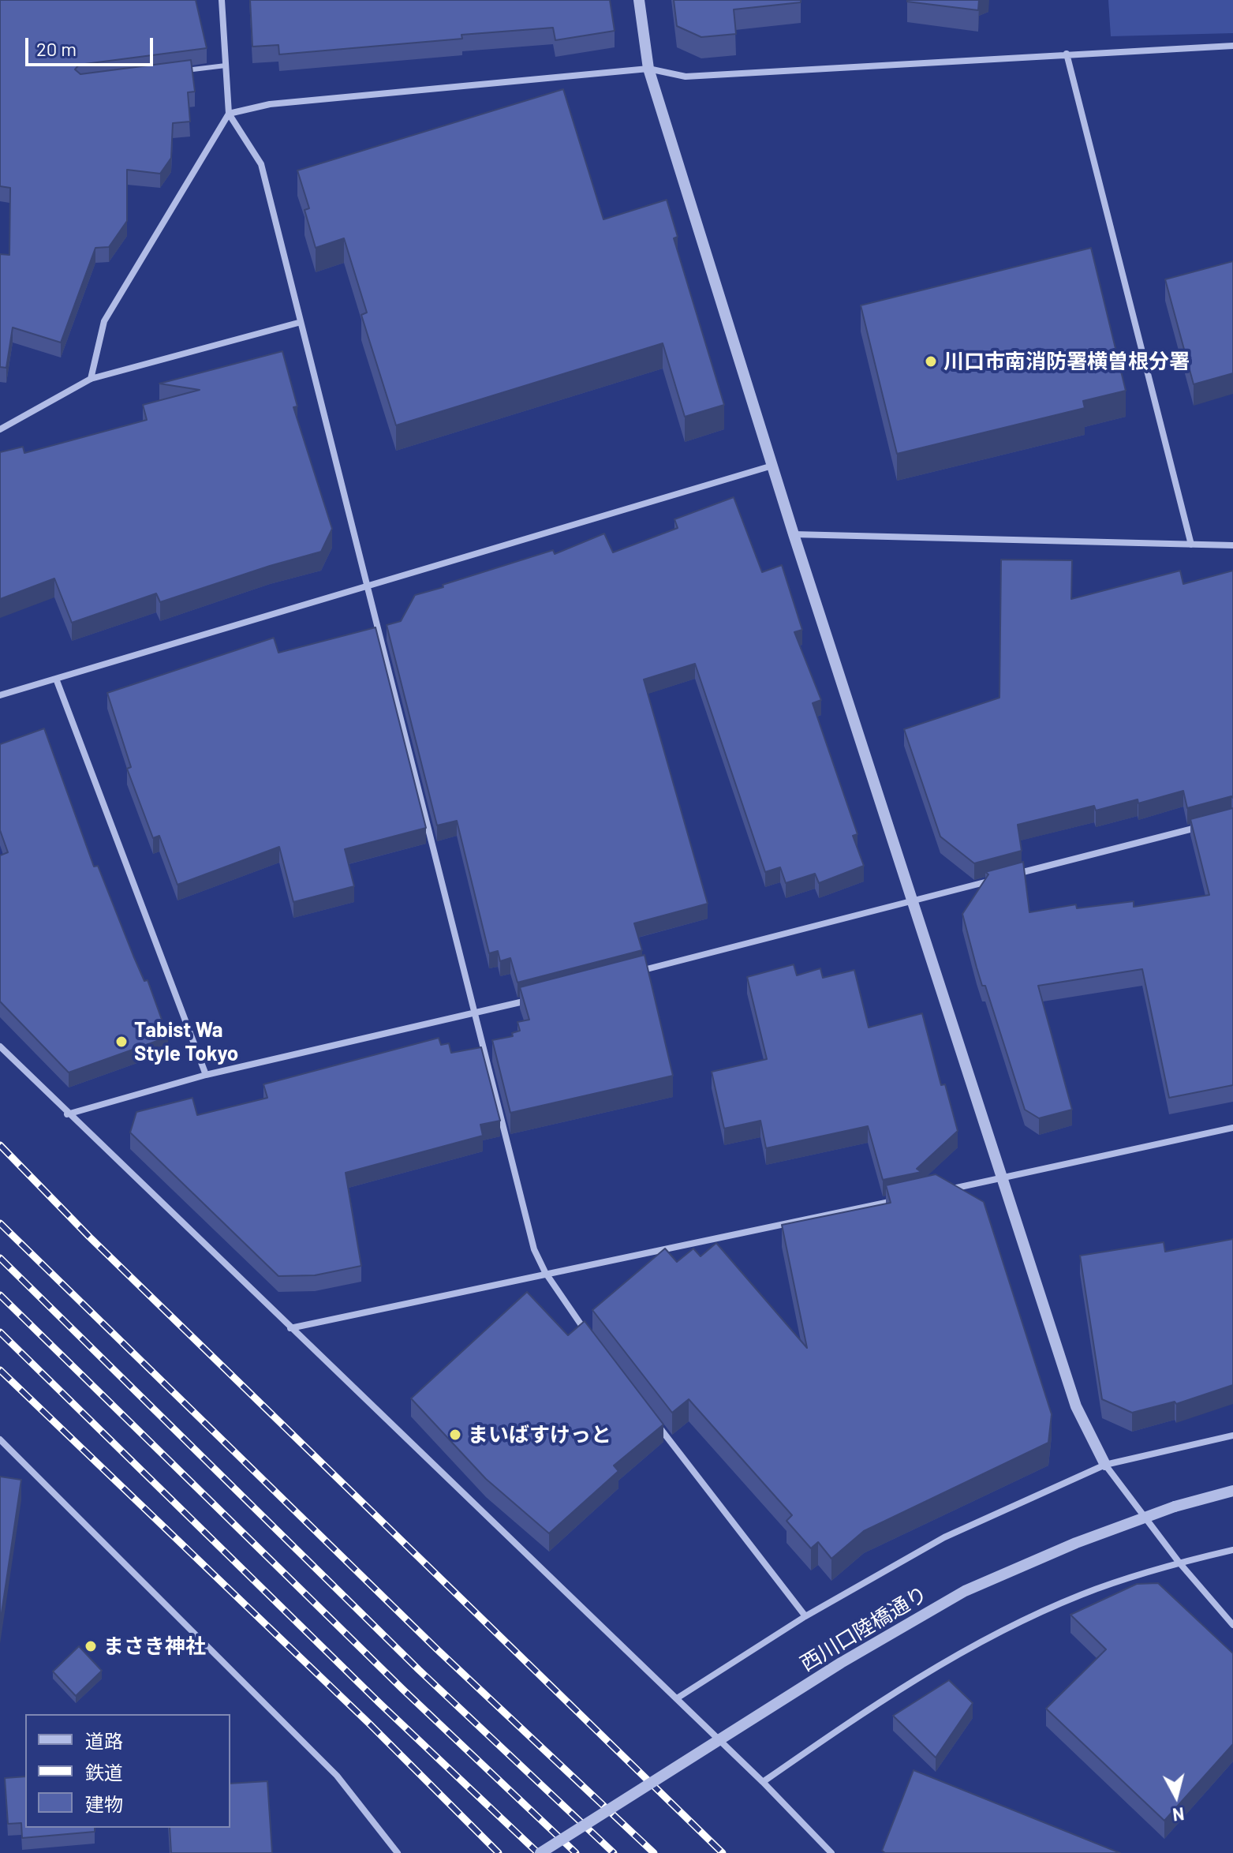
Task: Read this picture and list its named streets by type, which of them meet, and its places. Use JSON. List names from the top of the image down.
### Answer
{
  "streets": {
    "street": ["西川口陸橋通り"]
  },
  "places": [
    "川口市南消防署横曽根分署",
    "Tabist Wa Style Tokyo",
    "まいばすけっと",
    "まさき神社"
  ],
  "legend": ["道路", "鉄道", "建物"],
  "scale_bar": "20 m",
  "north": "bottom"
}
